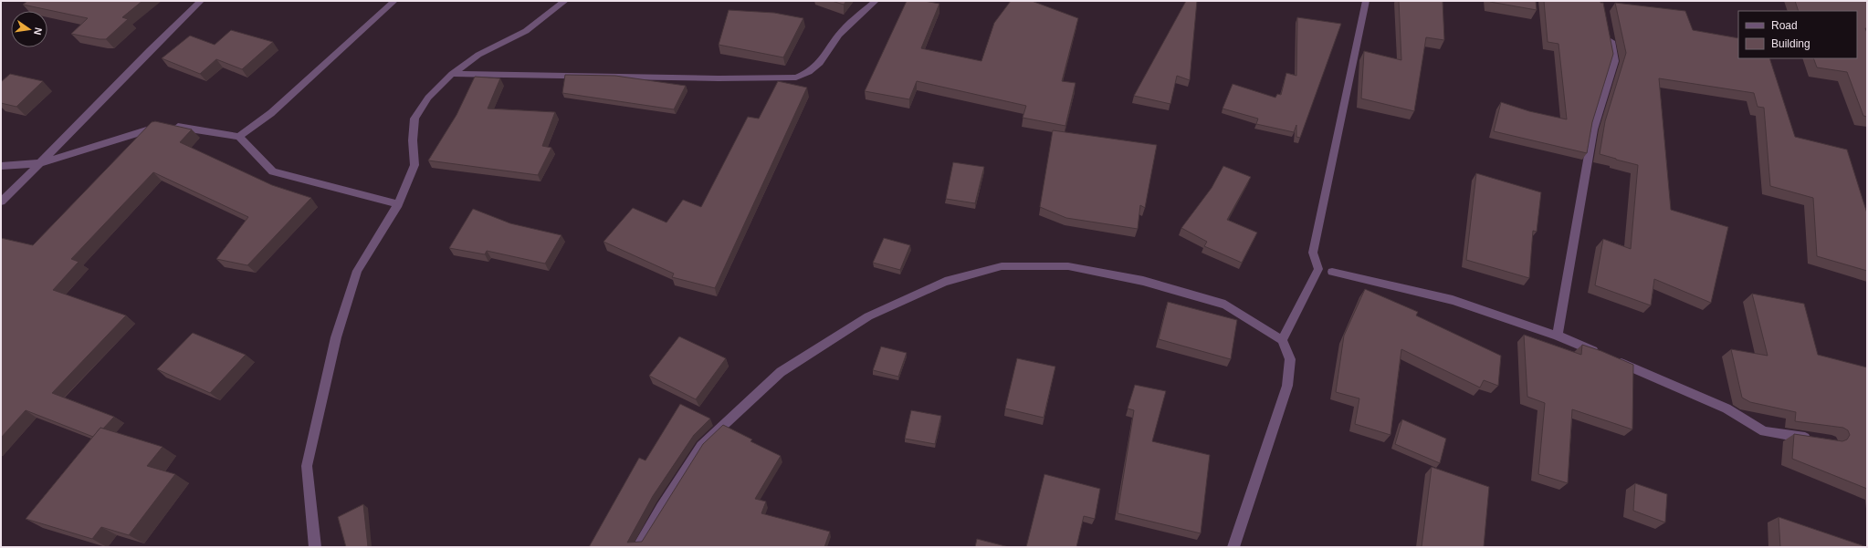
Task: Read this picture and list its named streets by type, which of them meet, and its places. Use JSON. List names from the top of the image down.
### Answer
{
  "legend": ["Road", "Building"],
  "north": "right"
}
